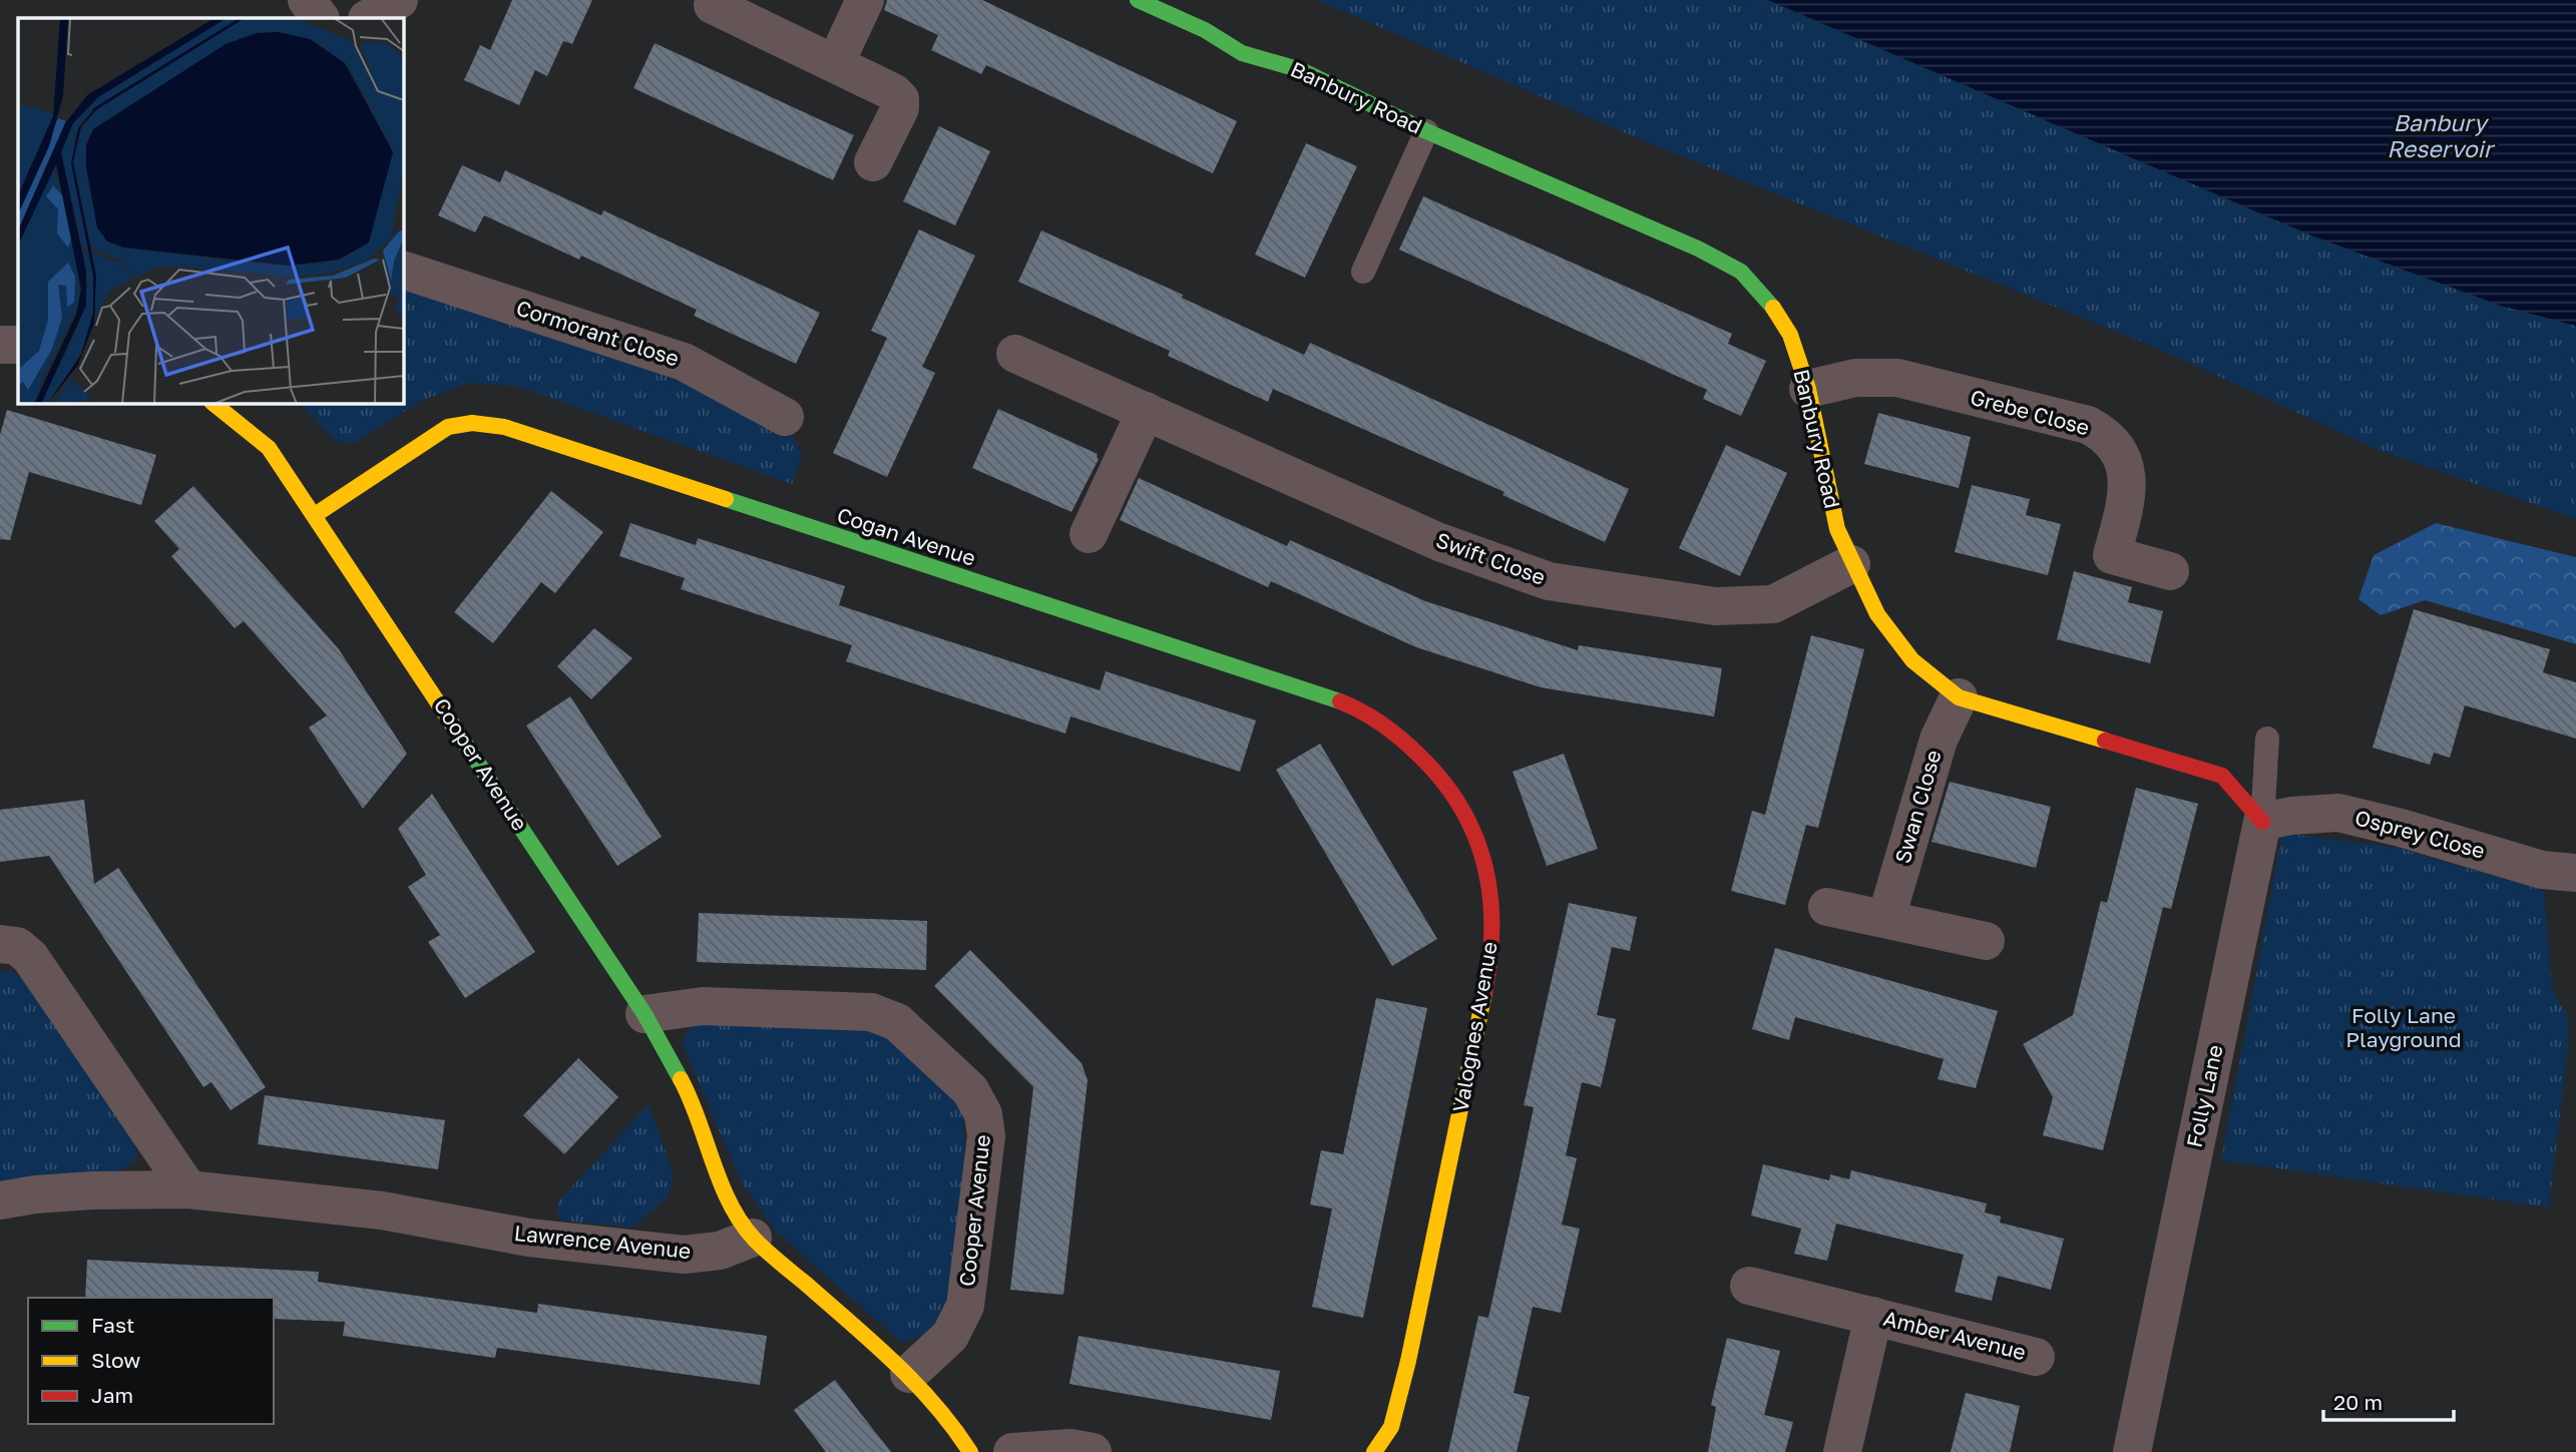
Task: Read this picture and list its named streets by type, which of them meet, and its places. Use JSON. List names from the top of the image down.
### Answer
{
  "streets": {
    "street": [
      "Banbury Road",
      "Cormorant Close",
      "Grebe Close",
      "Cogan Avenue",
      "Swift Close",
      "Cooper Avenue",
      "Swan Close",
      "Osprey Close",
      "Valognes Avenue",
      "Folly Lane",
      "Lawrence Avenue",
      "Amber Avenue"
    ]
  },
  "crossings": [
    ["Banbury Road", "Grebe Close"],
    ["Banbury Road", "Swift Close"],
    ["Banbury Road", "Swan Close"],
    ["Banbury Road", "Osprey Close"],
    ["Banbury Road", "Folly Lane"],
    ["Cogan Avenue", "Cooper Avenue"],
    ["Cogan Avenue", "Valognes Avenue"],
    ["Cooper Avenue", "Lawrence Avenue"],
    ["Osprey Close", "Folly Lane"]
  ],
  "water": ["Banbury Reservoir"],
  "parks": ["Folly Lane Playground"],
  "legend": ["Fast", "Slow", "Jam"],
  "scale_bar": "20 m"
}
